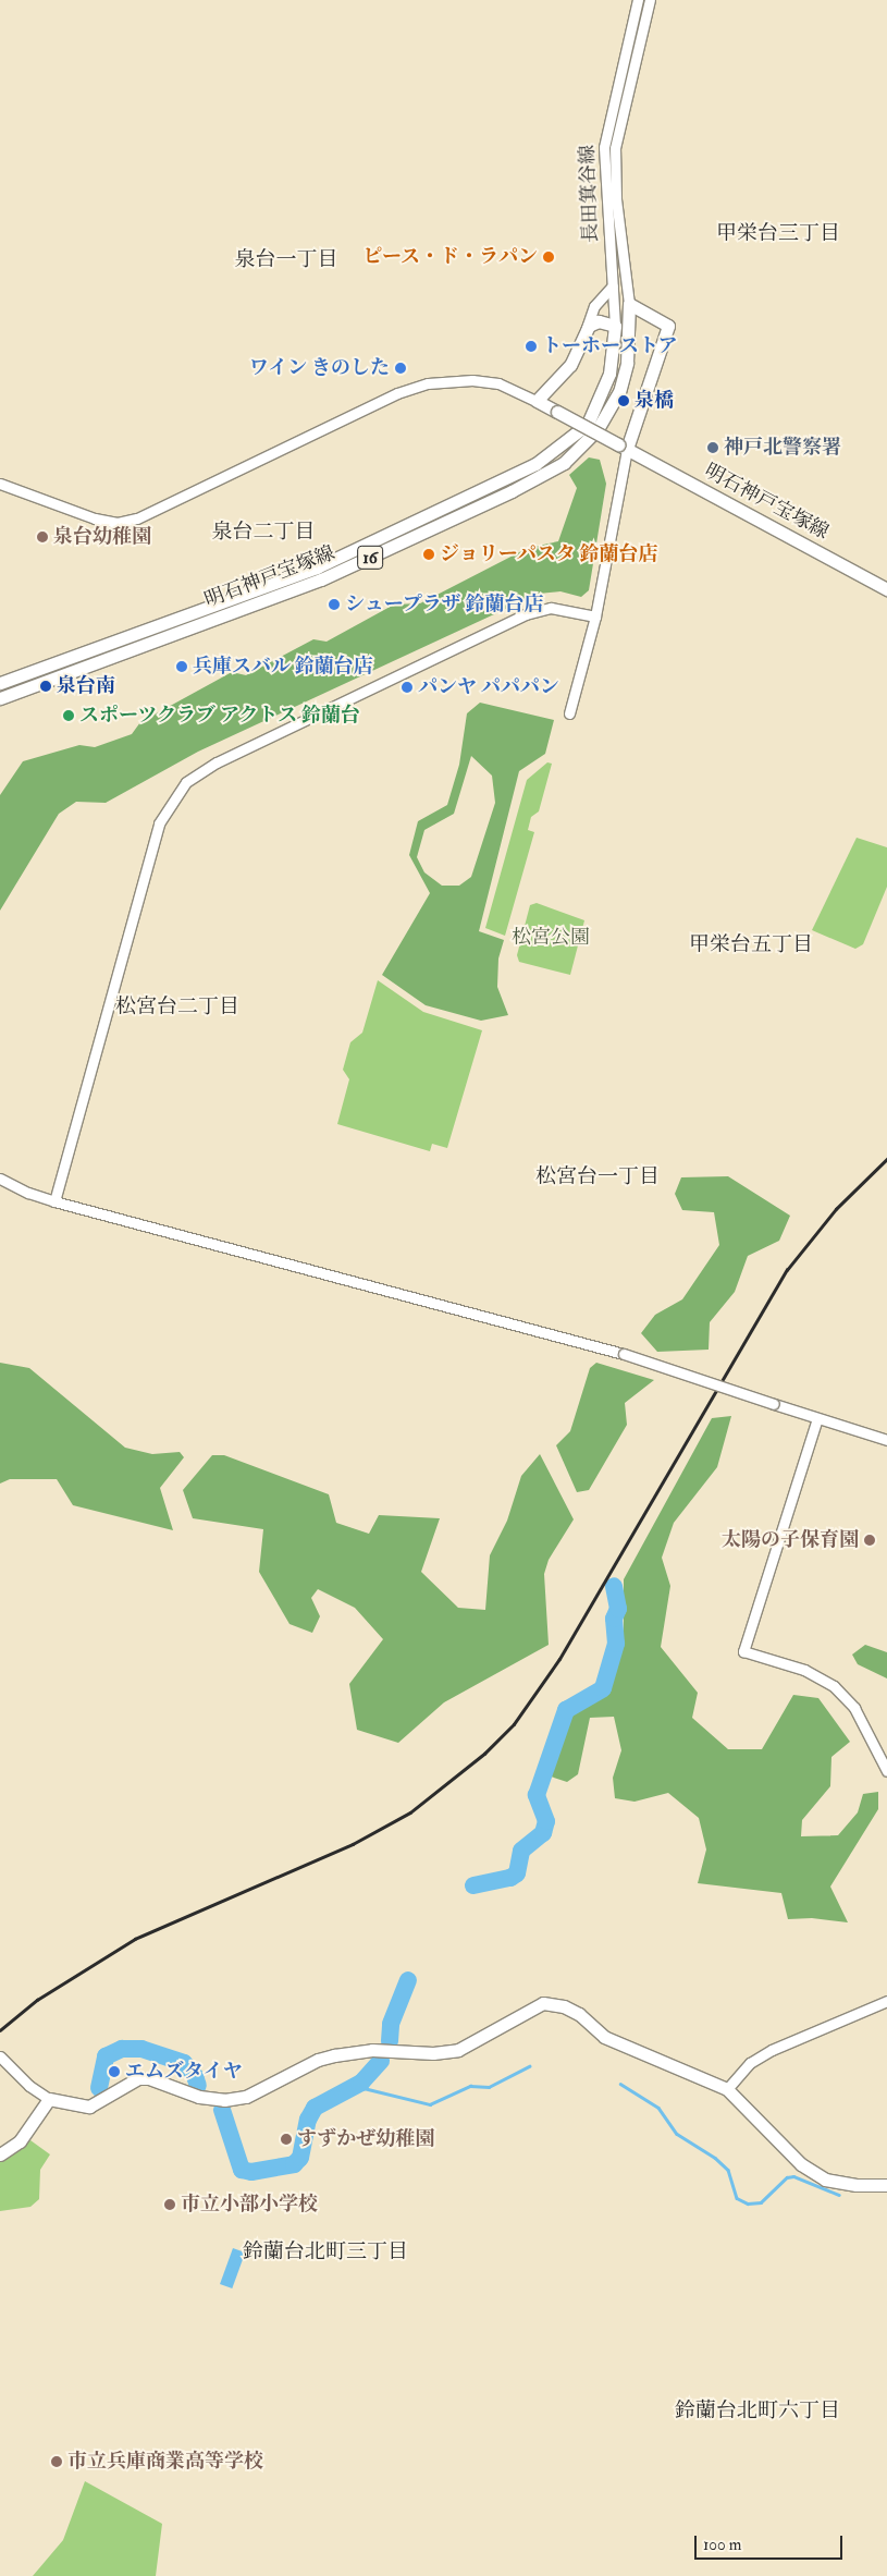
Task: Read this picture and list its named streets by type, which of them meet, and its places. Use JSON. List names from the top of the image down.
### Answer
{
  "streets": {
    "main road": ["明石神戸宝塚線", "16"],
    "street": ["長田箕谷線"]
  },
  "crossings": [
    ["長田箕谷線", "明石神戸宝塚線"]
  ],
  "districts": [
    "甲栄台三丁目",
    "泉台一丁目",
    "泉台二丁目",
    "甲栄台五丁目",
    "松宮台二丁目",
    "松宮台一丁目",
    "鈴蘭台北町三丁目",
    "鈴蘭台北町六丁目"
  ],
  "parks": ["松宮公園"],
  "places": [
    "ピース・ド・ラパン",
    "トーホーストア",
    "ワイン きのした",
    "泉橋",
    "神戸北警察署",
    "泉台幼稚園",
    "ジョリーパスタ 鈴蘭台店",
    "シュープラザ 鈴蘭台店",
    "兵庫スバル 鈴蘭台店",
    "泉台南",
    "パンヤ パパパン",
    "スポーツクラブ アクトス 鈴蘭台",
    "太陽の子保育園",
    "エムズタイヤ",
    "すずかぜ幼稚園",
    "市立小部小学校",
    "市立兵庫商業高等学校"
  ],
  "scale_bar": "100 m"
}
